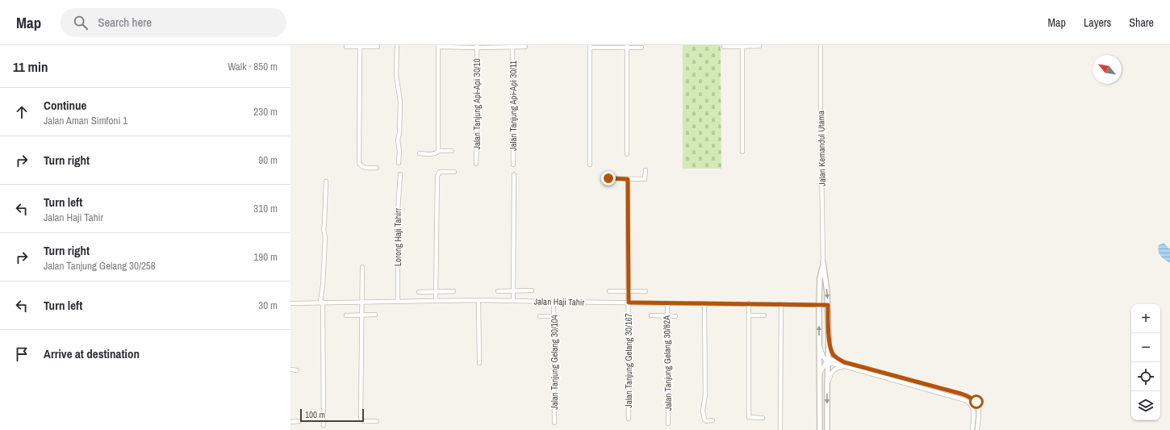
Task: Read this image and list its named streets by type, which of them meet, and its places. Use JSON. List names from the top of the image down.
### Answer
{
  "streets": {
    "street": [
      "Jalan Tanjung Api-Api 30/10",
      "Jalan Tanjung Api-Api 30/11",
      "Jalan Kemandul Utama",
      "Lorong Haji Tahirr",
      "Jalan Haji Tahir",
      "Jalan Tanjung Gelang 30/167",
      "Jalan Tanjung Gelang 30/104",
      "Jalan Tanjung Gelang 30/82A"
    ]
  },
  "crossings": [
    ["Lorong Haji Tahirr", "Jalan Haji Tahir"],
    ["Jalan Haji Tahir", "Jalan Tanjung Gelang 30/167"],
    ["Jalan Haji Tahir", "Jalan Tanjung Gelang 30/104"],
    ["Jalan Haji Tahir", "Jalan Tanjung Gelang 30/82A"]
  ],
  "scale_bar": "100 m",
  "north": "top left",
  "page": {
    "header": "Map",
    "search": "Search here",
    "nav": ["Map", "Layers", "Share"],
    "heading": ["11 min", "Walk · 850 m"],
    "list": [
      ["Continue", "Jalan Aman Simfoni 1", "230 m"],
      ["Turn right", "90 m"],
      ["Turn left", "Jalan Haji Tahir", "310 m"],
      ["Turn right", "Jalan Tanjung Gelang 30/258", "190 m"],
      ["Turn left", "30 m"],
      "Arrive at destination"
    ],
    "map_buttons": ["+", "−"],
    "scale": "100 m"
  }
}
